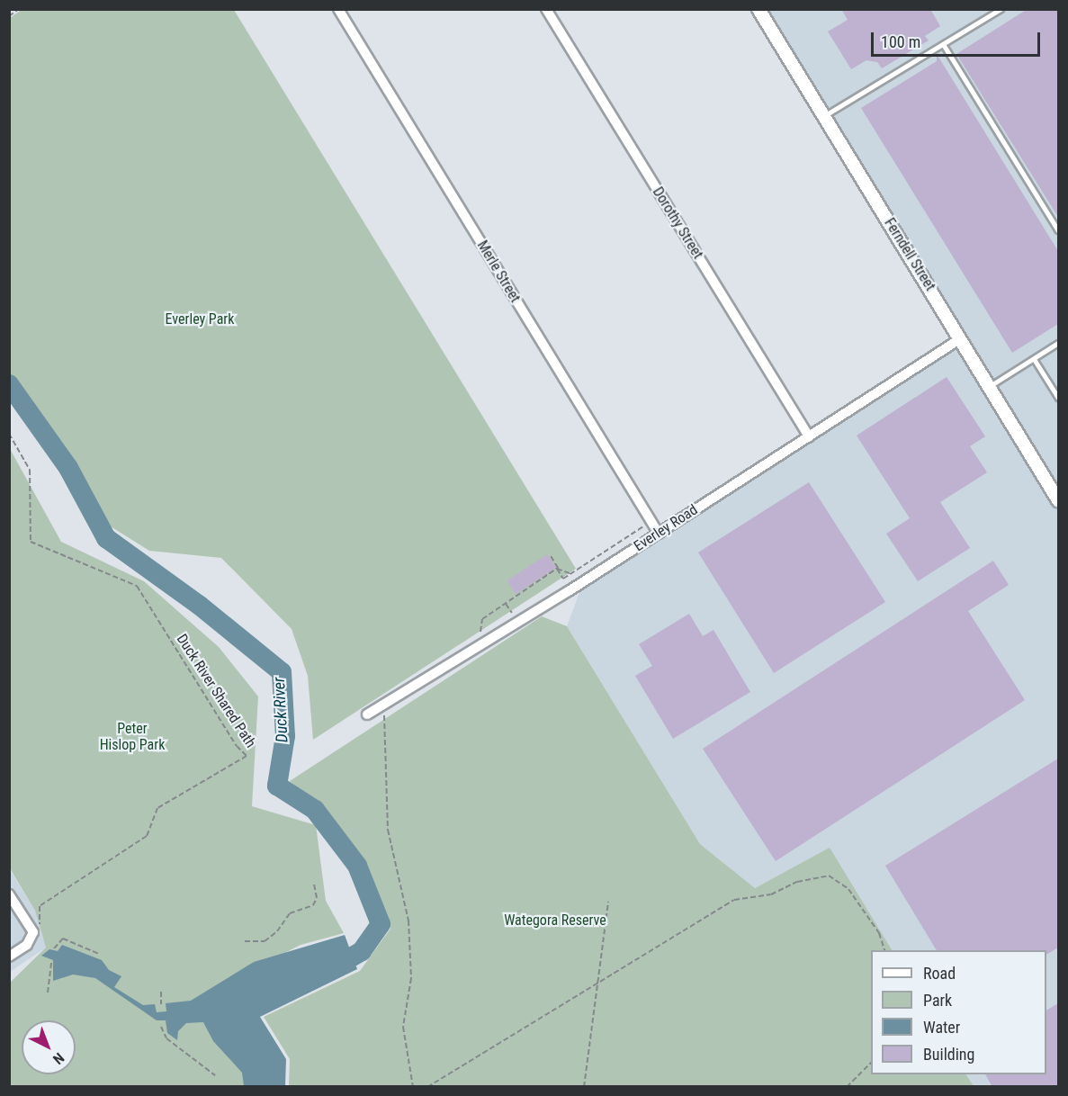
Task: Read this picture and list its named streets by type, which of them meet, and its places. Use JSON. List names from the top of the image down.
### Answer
{
  "streets": {
    "main road": ["Ferndell Street"],
    "street": ["Dorothy Street", "Merle Street", "Everley Road"],
    "path": ["Duck River Shared Path"]
  },
  "crossings": [
    ["Dorothy Street", "Everley Road"],
    ["Ferndell Street", "Everley Road"],
    ["Merle Street", "Everley Road"]
  ],
  "water": ["Duck River"],
  "parks": ["Everley Park", "Peter Hislop Park", "Wategora Reserve"],
  "legend": [
    "Road",
    "Park",
    "Water",
    "Building"
  ],
  "scale_bar": "100 m",
  "north": "bottom right"
}
